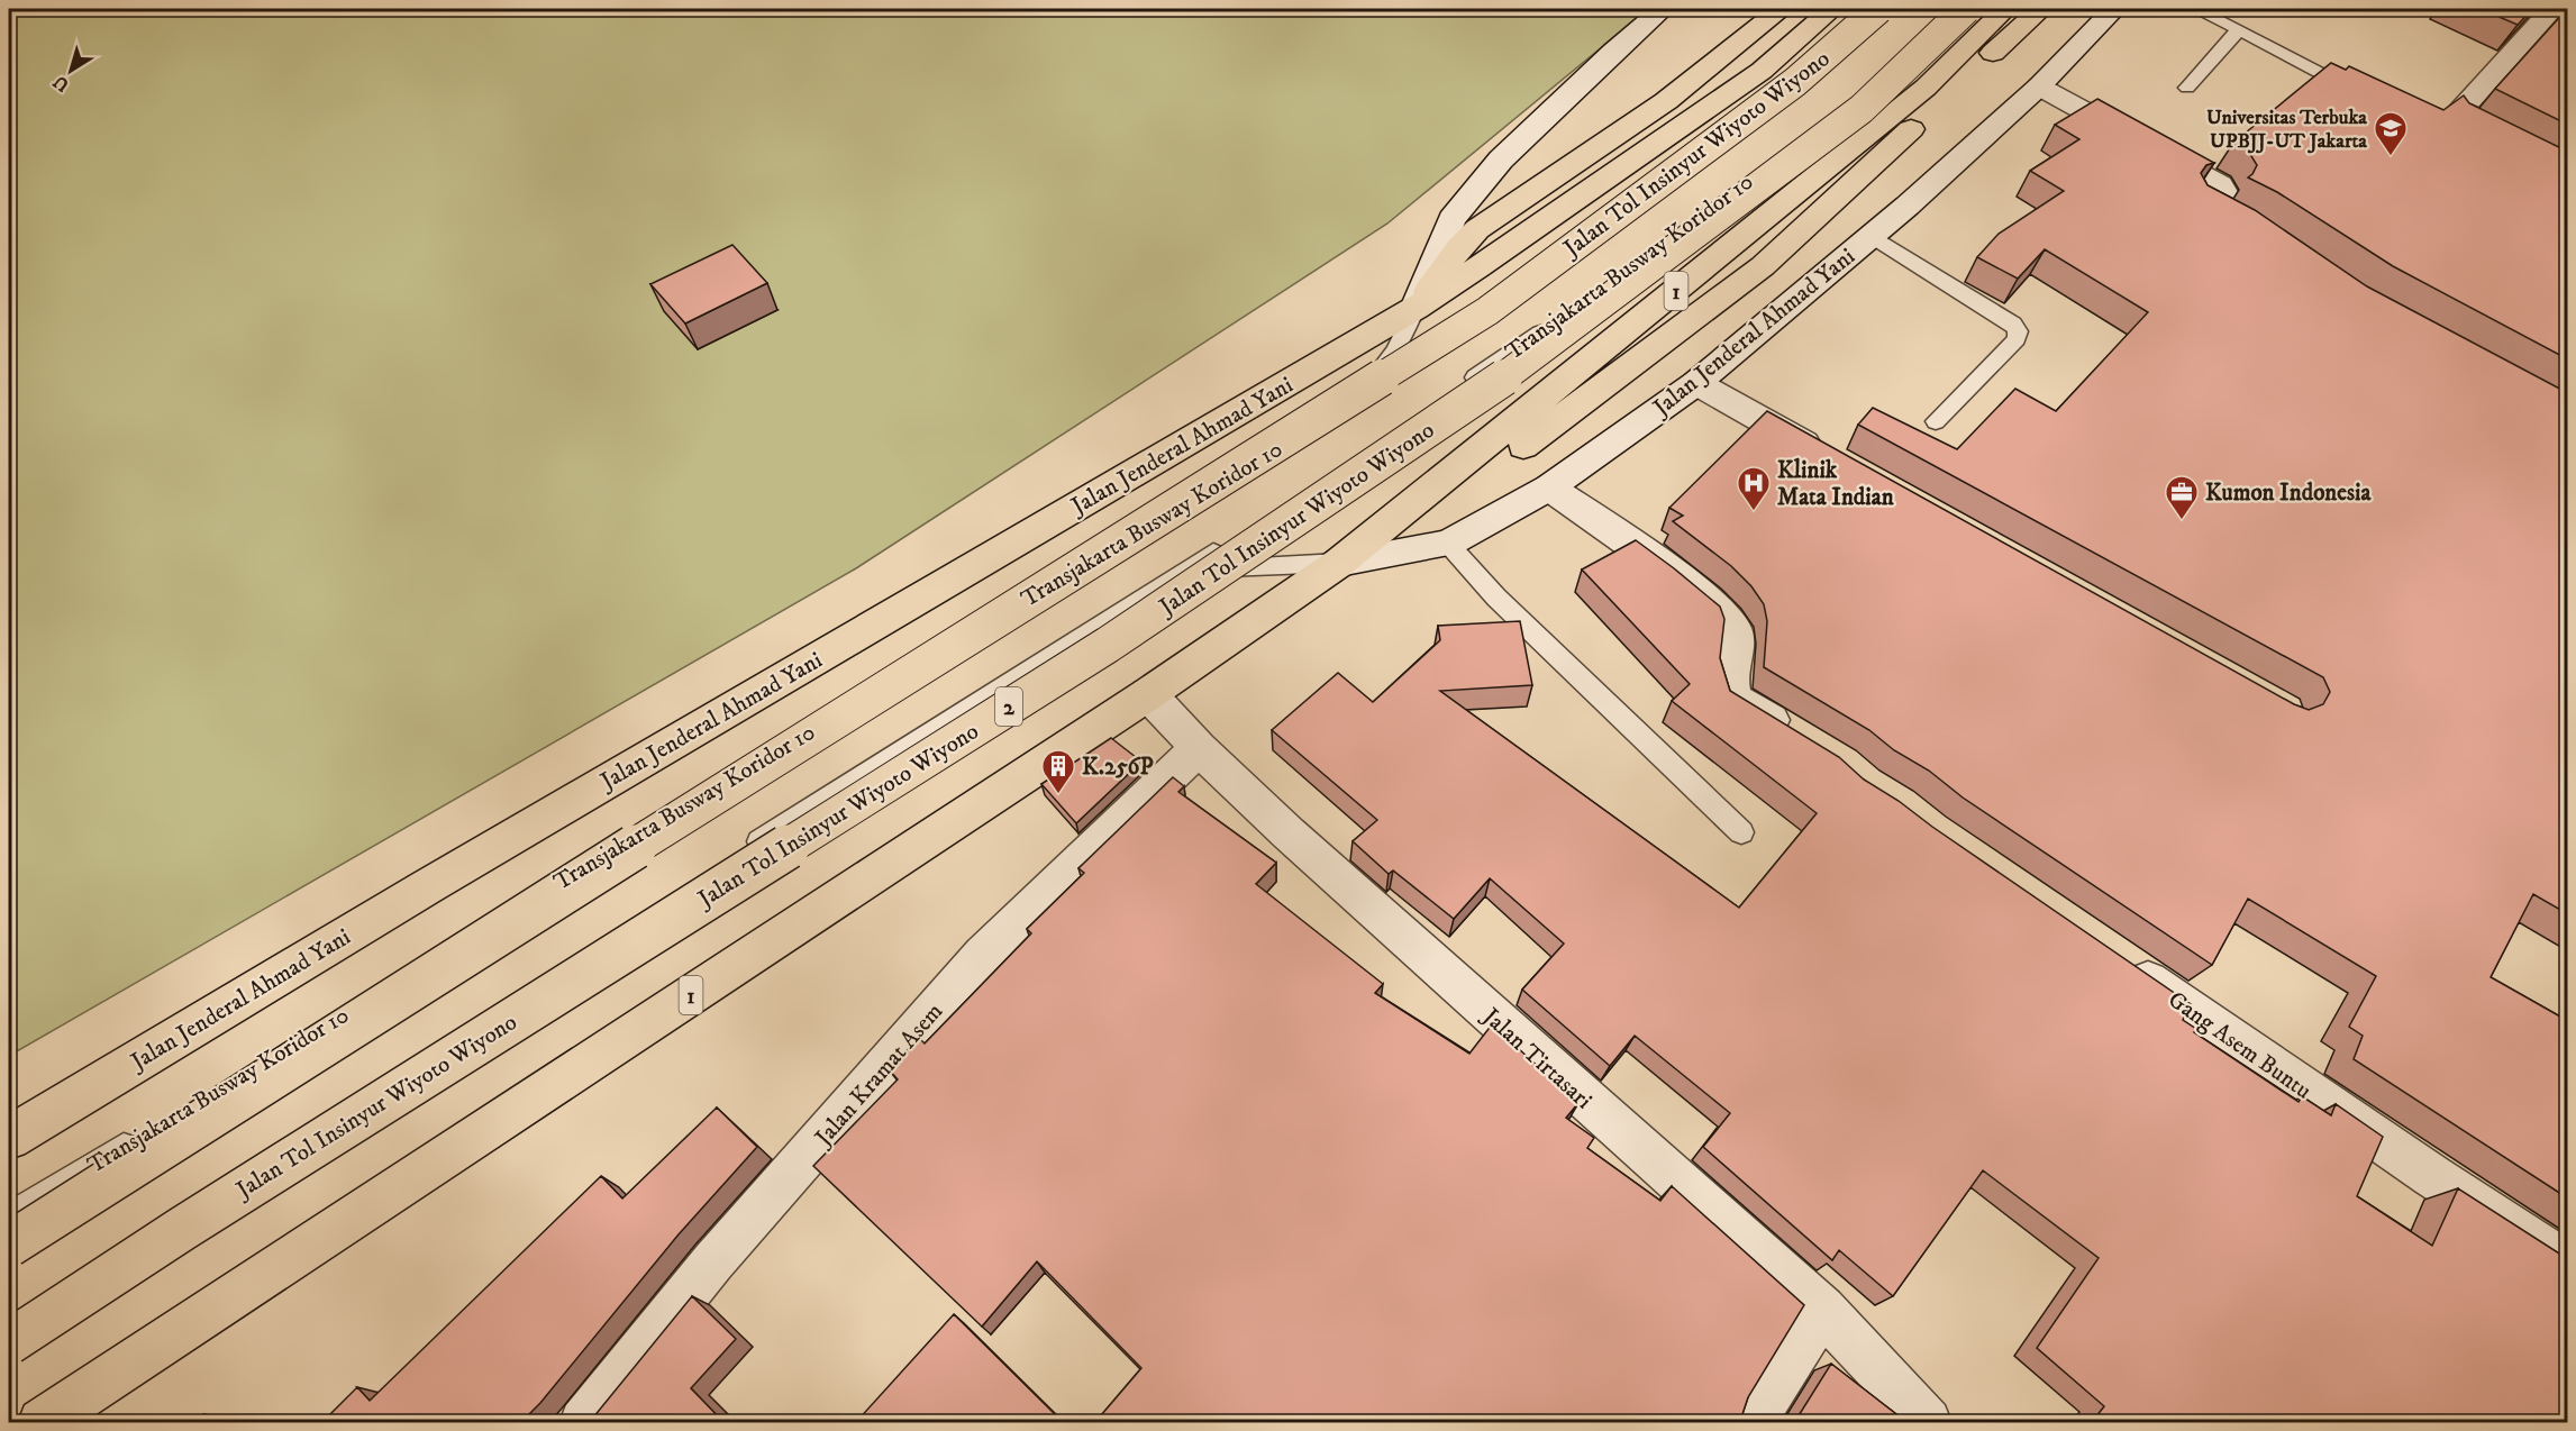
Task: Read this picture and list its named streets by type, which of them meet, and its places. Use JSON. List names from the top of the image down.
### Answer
{
  "streets": {
    "highway": [
      "Jalan Tol Insinyur Wiyoto Wiyono",
      "1",
      "Jalan Jenderal Ahmad Yani",
      "2"
    ],
    "street": ["Gang Asem Buntu", "Jalan Tirtasari", "Jalan Kramat Asem"],
    "lane": ["Transjakarta Busway Koridor 10"]
  },
  "crossings": [
    ["Transjakarta Busway Koridor 10", "Jalan Jenderal Ahmad Yani"],
    ["Jalan Jenderal Ahmad Yani", "Jalan Tirtasari"],
    ["Jalan Tirtasari", "Jalan Kramat Asem"]
  ],
  "places": {
    "school or university": ["Universitas Terbuka UPBJJ-UT Jakarta"],
    "hospital": ["Klinik Mata Indian"],
    "office": ["Kumon Indonesia"],
    "building": ["K.256P"]
  },
  "north": "bottom left"
}
